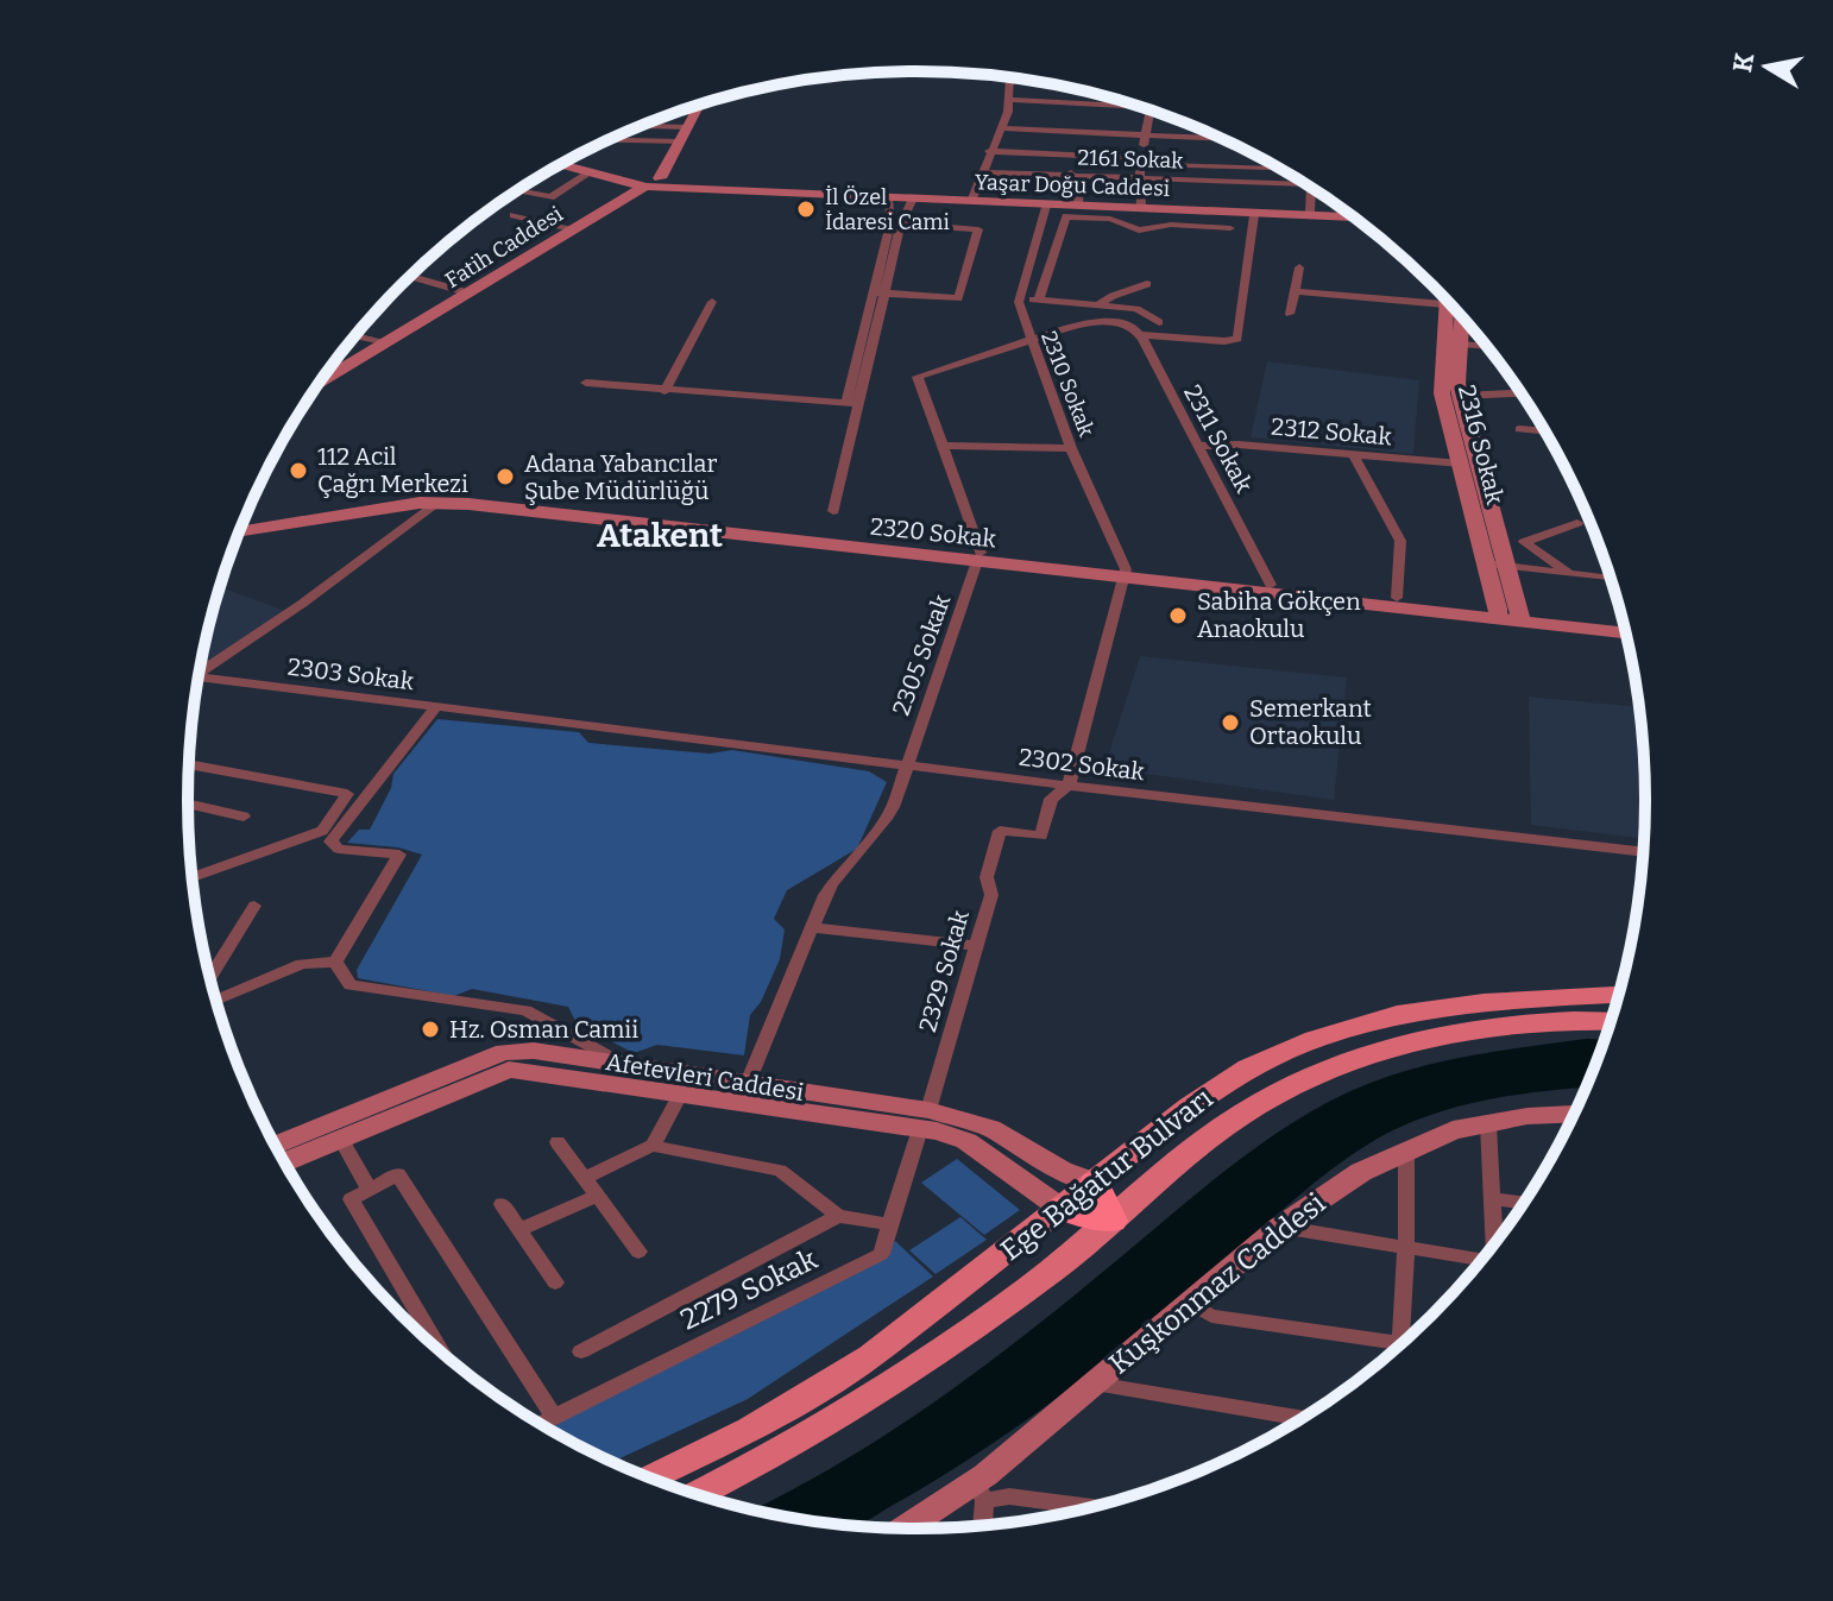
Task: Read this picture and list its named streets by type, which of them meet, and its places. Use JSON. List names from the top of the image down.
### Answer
{
  "streets": {
    "main road": ["Ege Bağatur Bulvarı"],
    "street": [
      "2161 Sokak",
      "Yaşar Doğu Caddesi",
      "Fatih Caddesi",
      "2310 Sokak",
      "2312 Sokak",
      "2311 Sokak",
      "2316 Sokak",
      "2320 Sokak",
      "2305 Sokak",
      "2303 Sokak",
      "2302 Sokak",
      "2329 Sokak",
      "Afetevleri Caddesi",
      "Kuşkonmaz Caddesi",
      "2279 Sokak"
    ]
  },
  "crossings": [
    ["Yaşar Doğu Caddesi", "Fatih Caddesi"],
    ["Yaşar Doğu Caddesi", "2310 Sokak"],
    ["2310 Sokak", "2320 Sokak"],
    ["2310 Sokak", "2329 Sokak"],
    ["2312 Sokak", "2311 Sokak"],
    ["2312 Sokak", "2316 Sokak"],
    ["2311 Sokak", "2320 Sokak"],
    ["2316 Sokak", "2320 Sokak"],
    ["2320 Sokak", "2305 Sokak"],
    ["2320 Sokak", "2329 Sokak"],
    ["2305 Sokak", "2302 Sokak"],
    ["2305 Sokak", "Afetevleri Caddesi"],
    ["2303 Sokak", "2302 Sokak"],
    ["2302 Sokak", "2329 Sokak"],
    ["2329 Sokak", "Afetevleri Caddesi"],
    ["2329 Sokak", "2279 Sokak"],
    ["Afetevleri Caddesi", "Ege Bağatur Bulvarı"],
    ["Afetevleri Caddesi", "2279 Sokak"]
  ],
  "districts": ["Atakent"],
  "places": [
    "İl Özel İdaresi Cami",
    "112 Acil Çağrı Merkezi",
    "Adana Yabancılar Şube Müdürlüğü",
    "Sabiha Gökçen Anaokulu",
    "Semerkant Ortaokulu",
    "Hz. Osman Camii"
  ],
  "north": "left"
}
